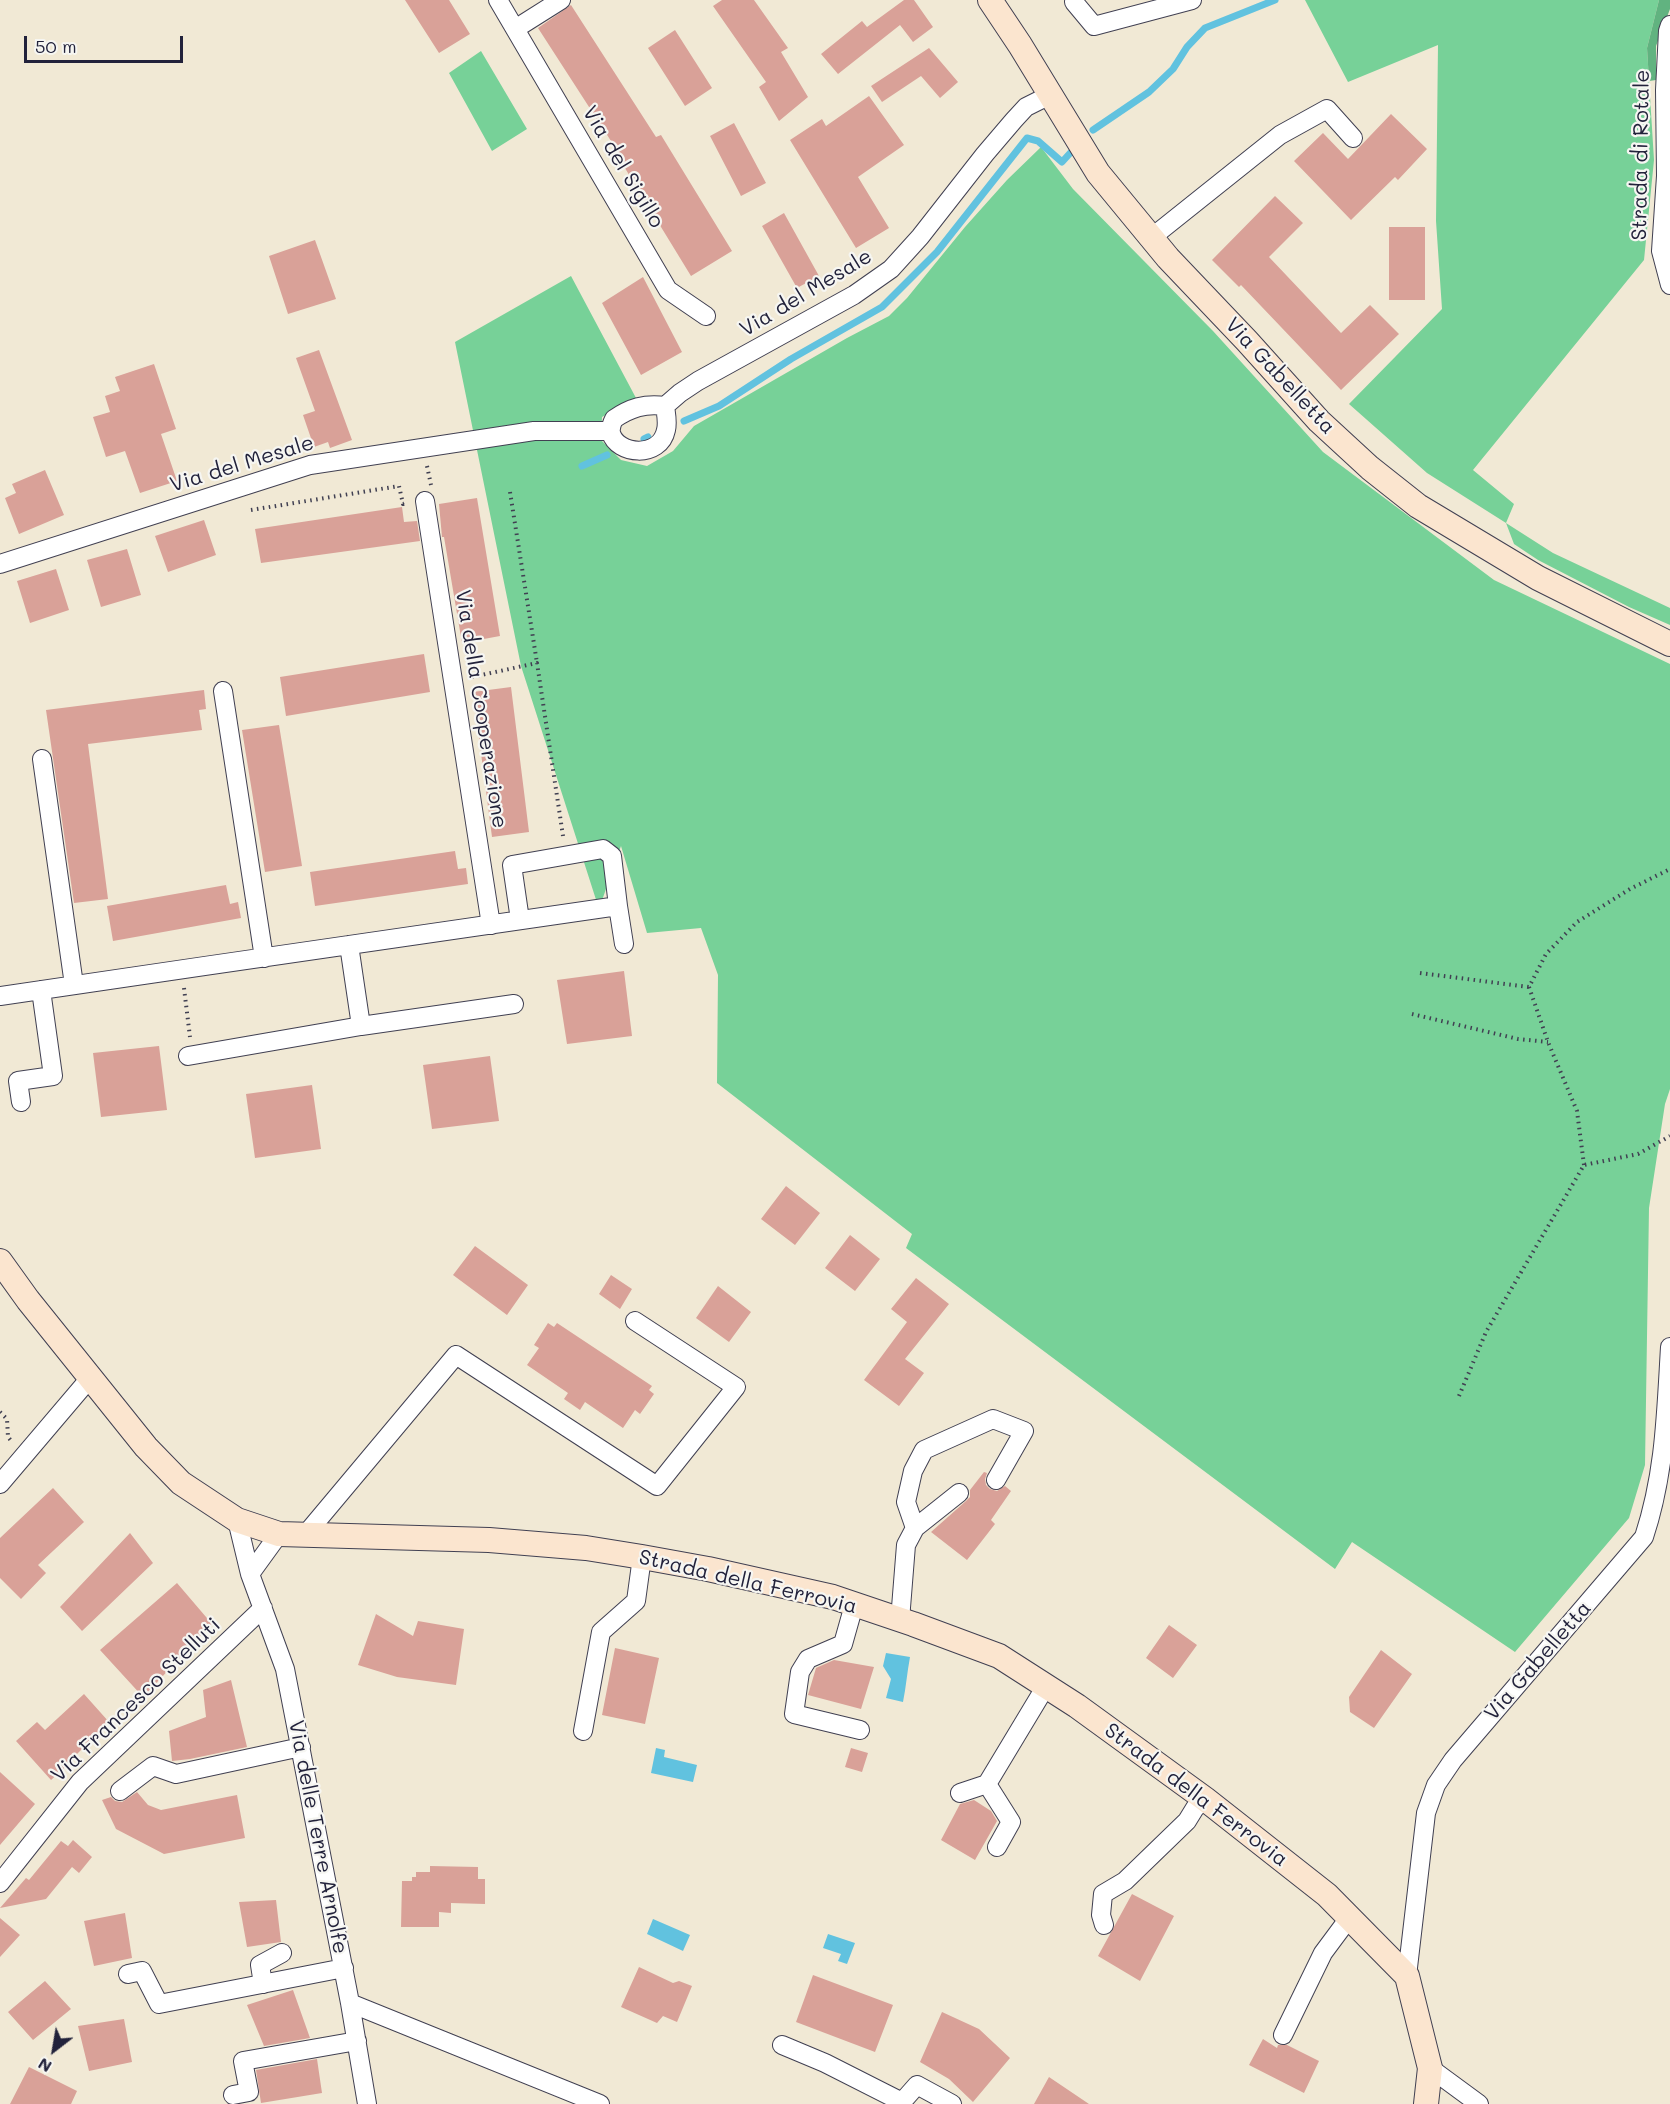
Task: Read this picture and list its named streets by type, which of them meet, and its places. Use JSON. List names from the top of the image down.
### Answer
{
  "streets": {
    "street": [
      "Strada di Rotale",
      "Via del Sigillo",
      "Via del Mesale",
      "Via Gabelletta",
      "Via della Cooperazione",
      "Strada della Ferrovia",
      "Via Francesco Stelluti",
      "Via delle Terre Arnolfe"
    ]
  },
  "crossings": [
    ["Via del Mesale", "Via Gabelletta"],
    ["Via Gabelletta", "Strada della Ferrovia"],
    ["Strada della Ferrovia", "Via delle Terre Arnolfe"],
    ["Via Francesco Stelluti", "Via delle Terre Arnolfe"]
  ],
  "scale_bar": "50 m",
  "north": "bottom left"
}
